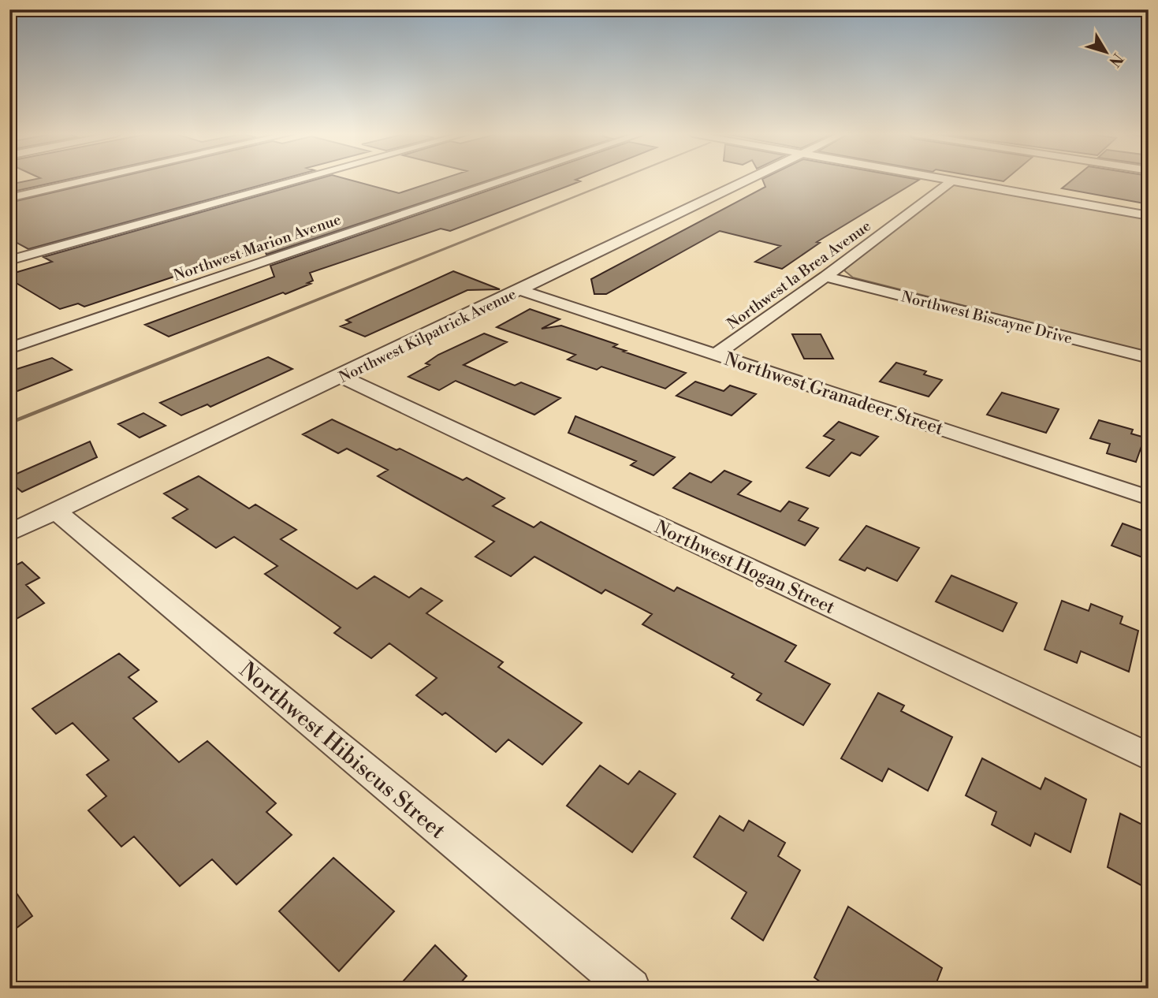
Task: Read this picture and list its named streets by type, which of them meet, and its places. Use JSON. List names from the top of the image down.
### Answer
{
  "streets": {
    "street": [
      "Northwest Marion Avenue",
      "Northwest la Brea Avenue",
      "Northwest Biscayne Drive",
      "Northwest Kilpatrick Avenue",
      "Northwest Granadeer Street",
      "Northwest Hogan Street",
      "Northwest Hibiscus Street"
    ]
  },
  "crossings": [
    ["Northwest la Brea Avenue", "Northwest Biscayne Drive"],
    ["Northwest la Brea Avenue", "Northwest Granadeer Street"],
    ["Northwest Kilpatrick Avenue", "Northwest Granadeer Street"],
    ["Northwest Kilpatrick Avenue", "Northwest Hogan Street"],
    ["Northwest Kilpatrick Avenue", "Northwest Hibiscus Street"]
  ],
  "north": "bottom right"
}
